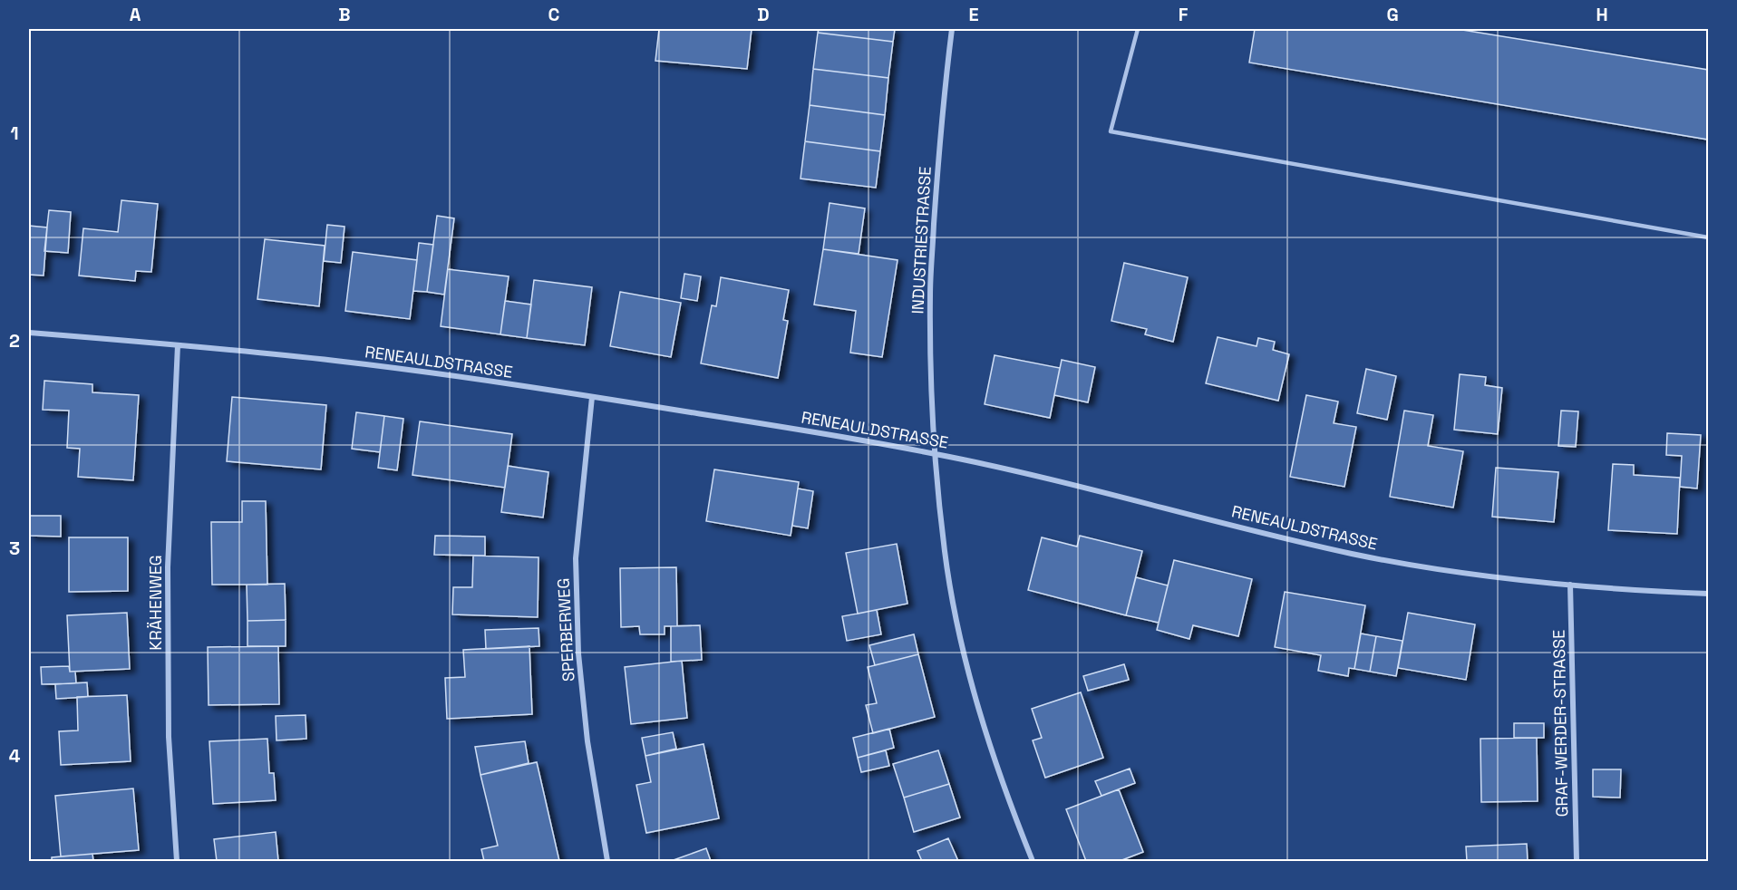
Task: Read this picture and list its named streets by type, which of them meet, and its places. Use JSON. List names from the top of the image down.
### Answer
{
  "streets": {
    "street": [
      "INDUSTRIESTRASSE",
      "RENEAULDSTRASSE",
      "KRÄHENWEG",
      "SPERBERWEG",
      "GRAF-WERDER-STRASSE"
    ]
  },
  "crossings": [
    ["INDUSTRIESTRASSE", "RENEAULDSTRASSE"],
    ["RENEAULDSTRASSE", "KRÄHENWEG"],
    ["RENEAULDSTRASSE", "SPERBERWEG"],
    ["RENEAULDSTRASSE", "GRAF-WERDER-STRASSE"]
  ],
  "grid": {
    "columns": [
      "A",
      "B",
      "C",
      "D",
      "E",
      "F",
      "G",
      "H"
    ],
    "rows": [
      "1",
      "2",
      "3",
      "4"
    ]
  }
}
